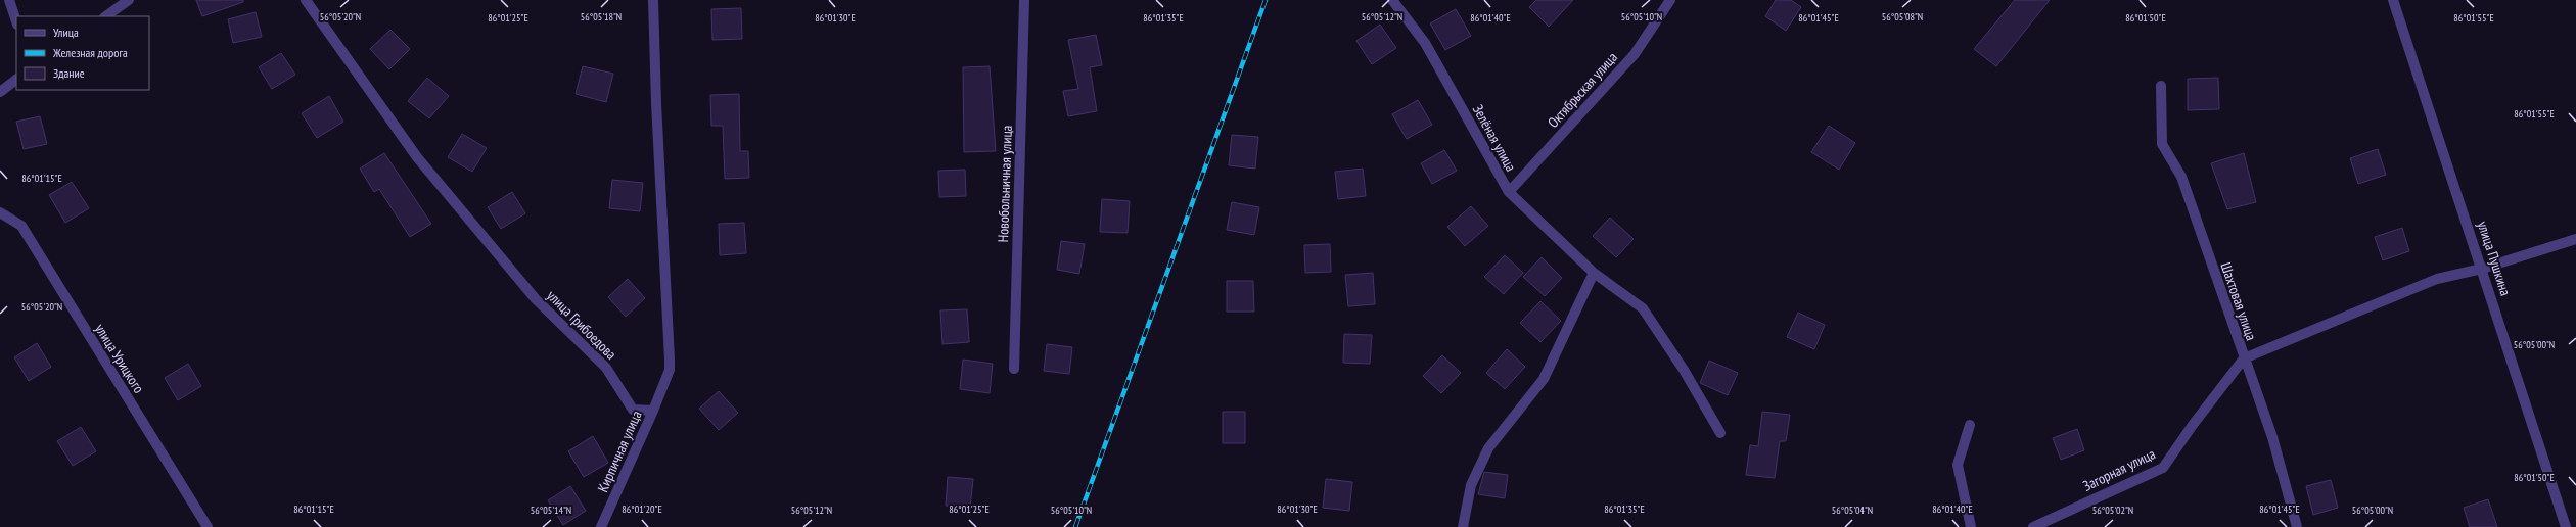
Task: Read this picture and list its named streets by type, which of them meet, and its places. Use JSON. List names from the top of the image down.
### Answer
{
  "streets": {
    "street": [
      "Октябрьская улица",
      "Зелёная улица",
      "Новобольничная улица",
      "улица Пушкина",
      "Шахтовая улица",
      "улица Грибоедова",
      "улица Урицкого",
      "Кирпичная улица",
      "Загорная улица"
    ]
  },
  "crossings": [
    ["Октябрьская улица", "Зелёная улица"],
    ["Шахтовая улица", "Загорная улица"],
    ["улица Грибоедова", "Кирпичная улица"]
  ],
  "legend": ["Улица", "Железная дорога", "Здание"],
  "coordinates": [
    "56°05'20\"N",
    "56°05'12\"N",
    "56°05'10\"N",
    "56°05'18\"N",
    "56°05'08\"N",
    "86°01'25\"E",
    "86°01'30\"E",
    "86°01'35\"E",
    "86°01'40\"E",
    "86°01'50\"E",
    "86°01'45\"E",
    "86°01'55\"E",
    "86°01'15\"E",
    "56°05'00\"N",
    "86°01'20\"E",
    "56°05'14\"N",
    "56°05'04\"N",
    "56°05'02\"N"
  ]
}
